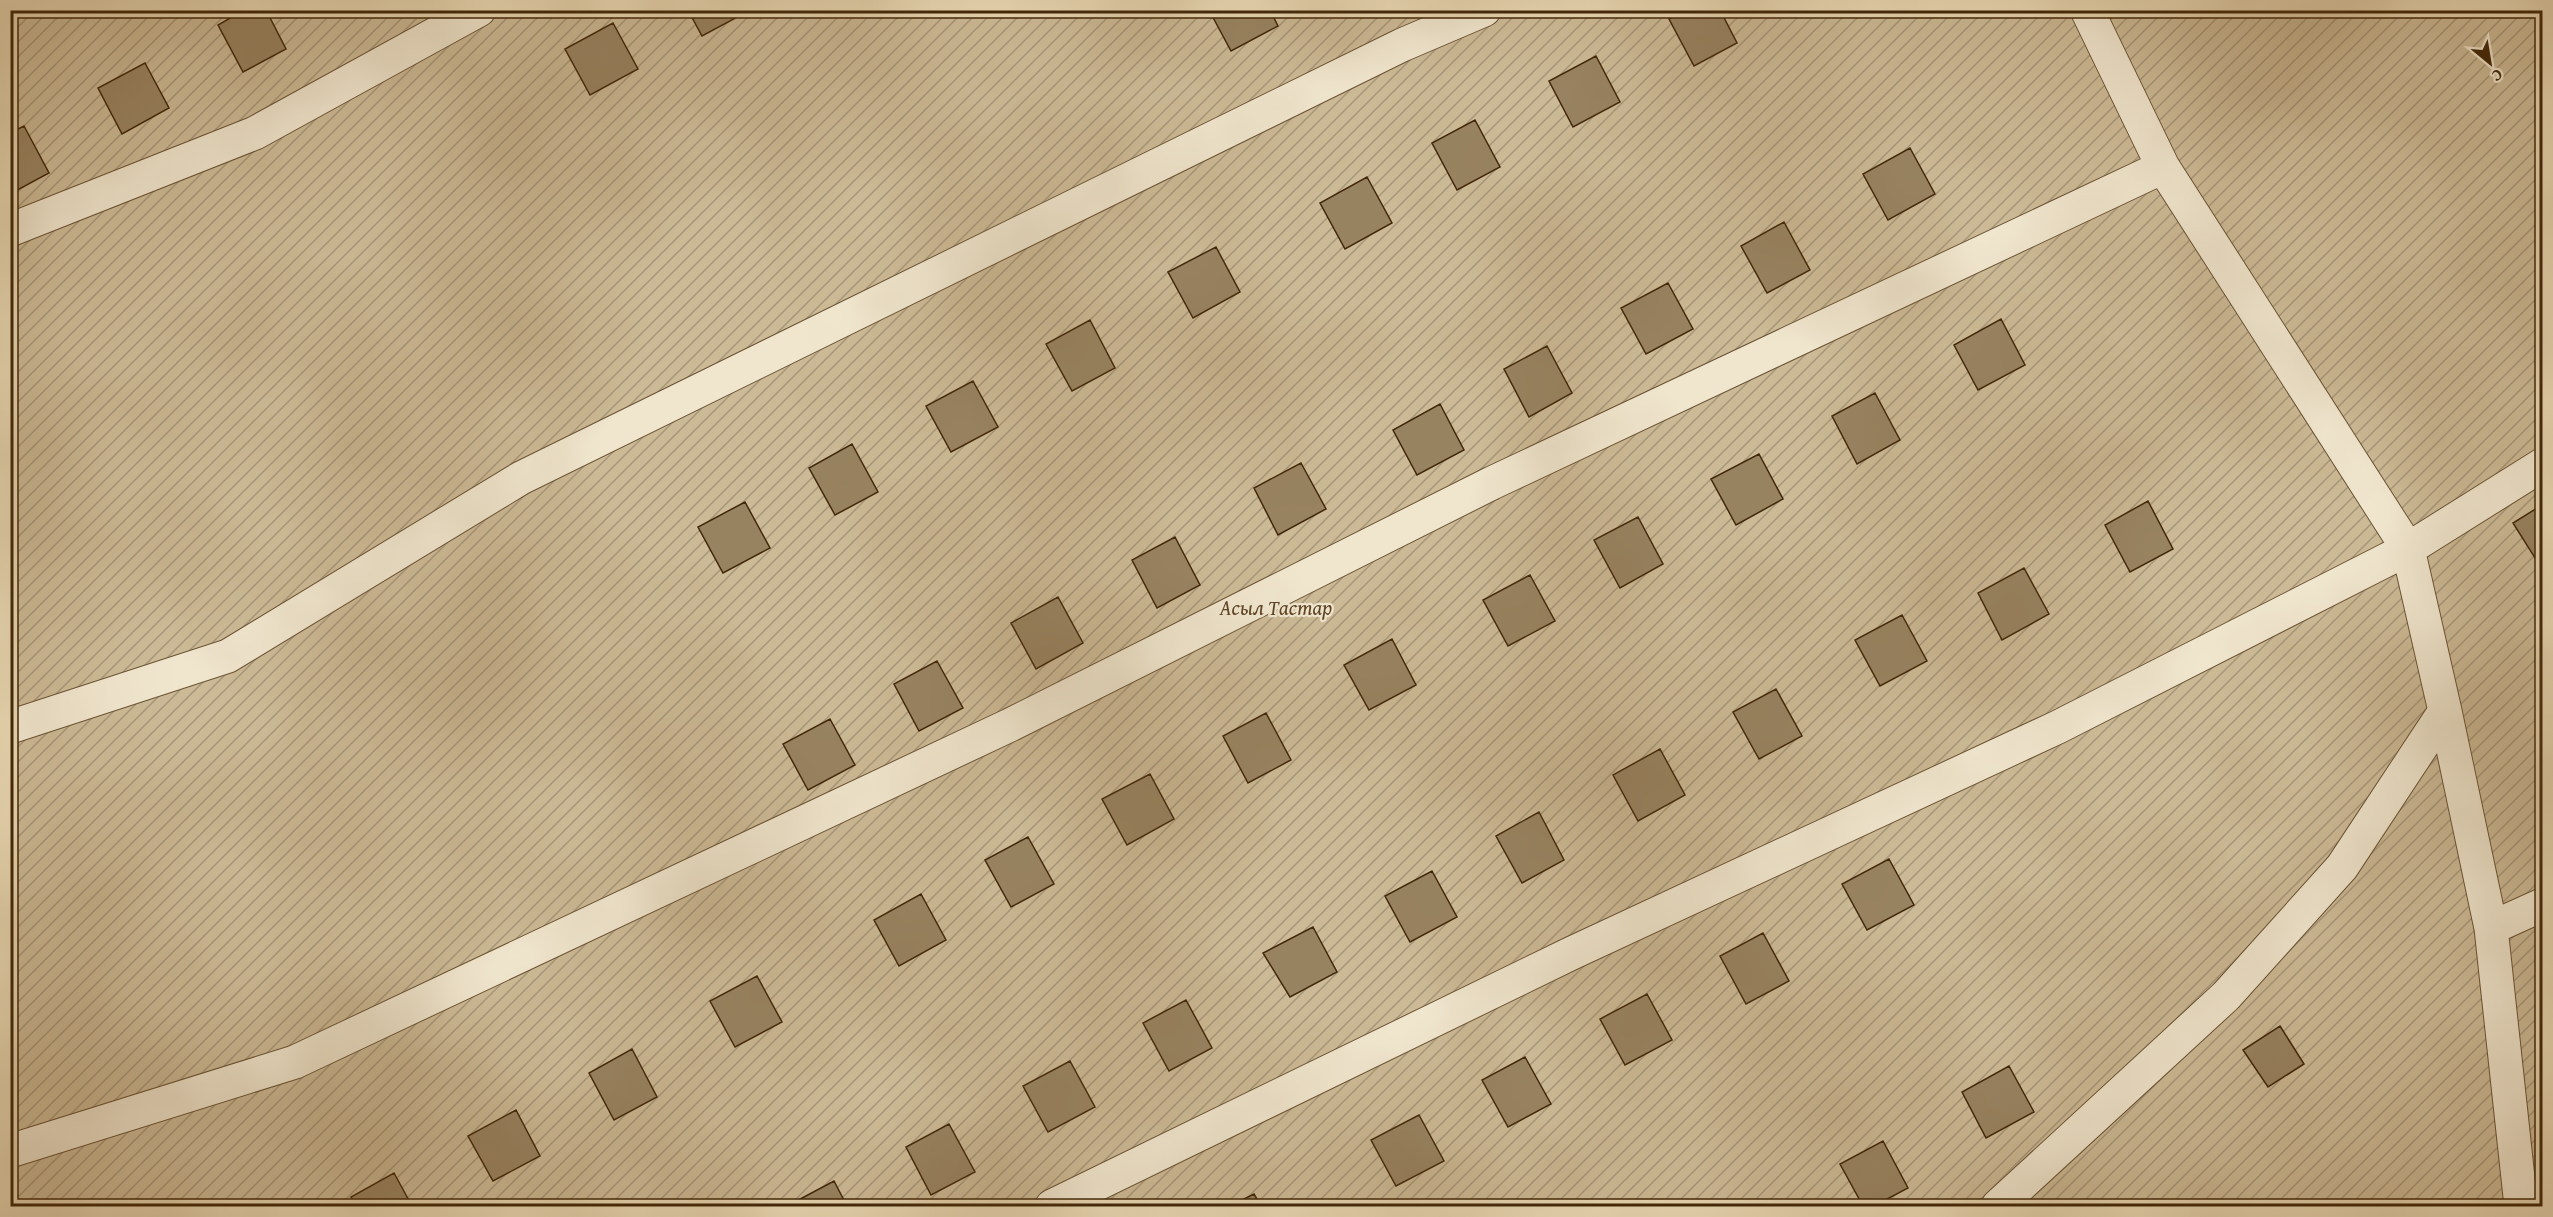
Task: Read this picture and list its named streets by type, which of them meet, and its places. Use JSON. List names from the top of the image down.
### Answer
{
  "parks": ["Асыл Тастар"],
  "north": "bottom right"
}
